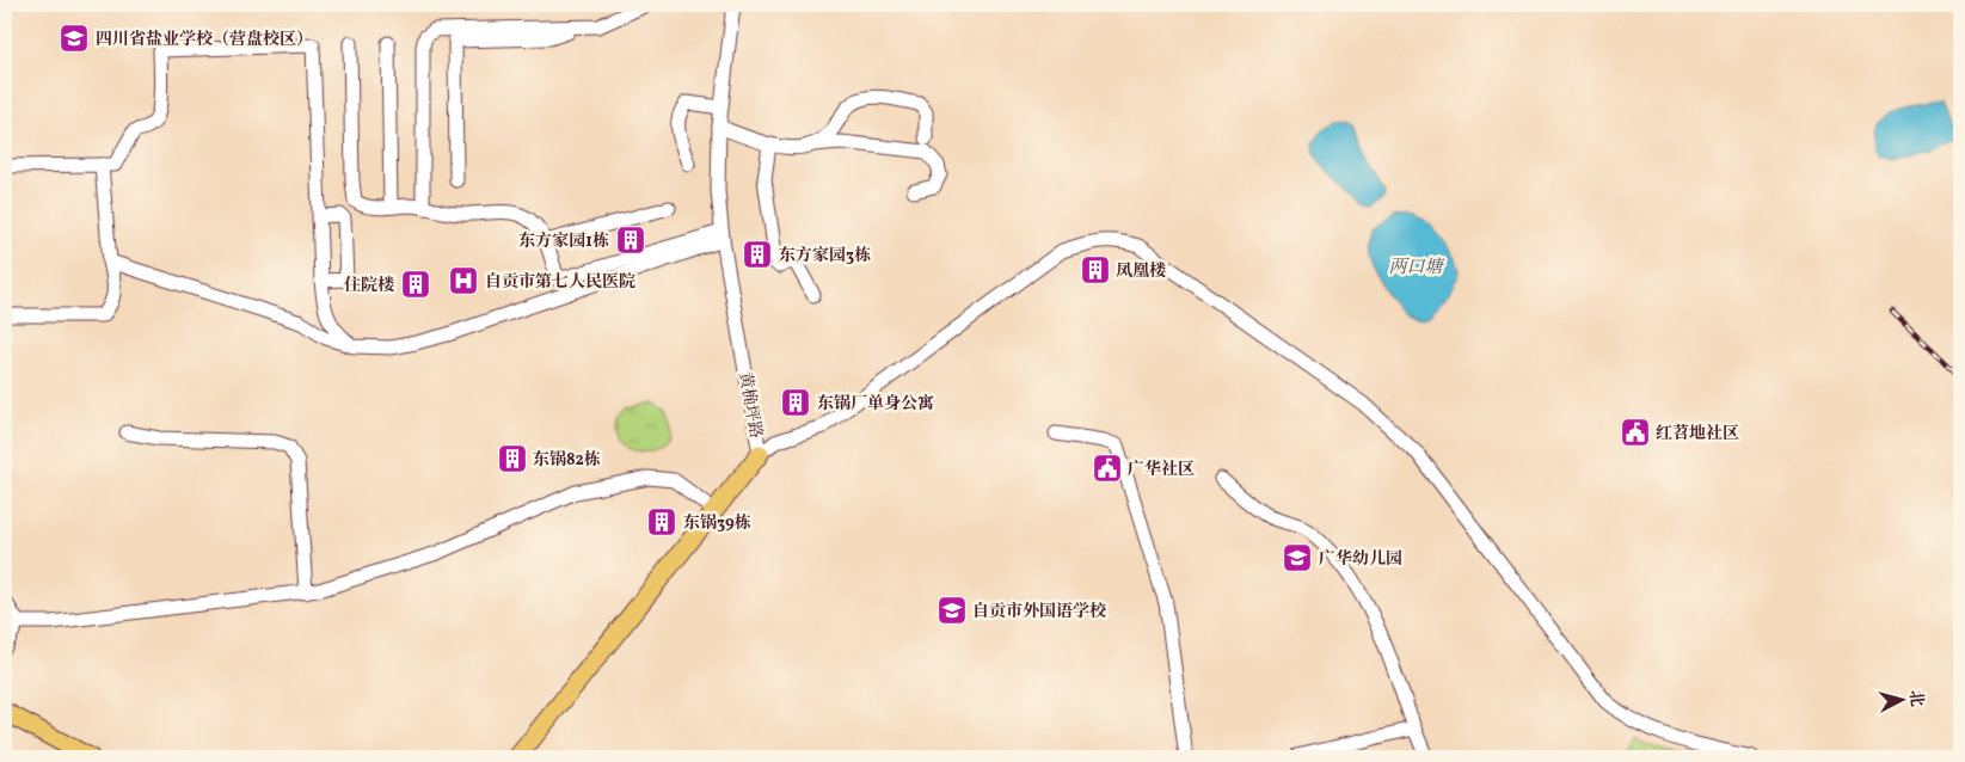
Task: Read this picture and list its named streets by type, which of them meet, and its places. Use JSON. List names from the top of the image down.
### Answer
{
  "streets": {
    "main road": ["黄桷坪路"]
  },
  "water": ["两口塘"],
  "places": {
    "school or university": ["四川省盐业学校（营盘校区）", "广华幼儿园", "自贡市外国语学校"],
    "building": [
      "东方家园1栋",
      "东方家园3栋",
      "凤凰楼",
      "住院楼",
      "东锅厂单身公寓",
      "东锅82栋",
      "东锅39栋"
    ],
    "hospital": ["自贡市第七人民医院"],
    "public building": ["红苕地社区", "广华社区"]
  },
  "north": "right"
}
